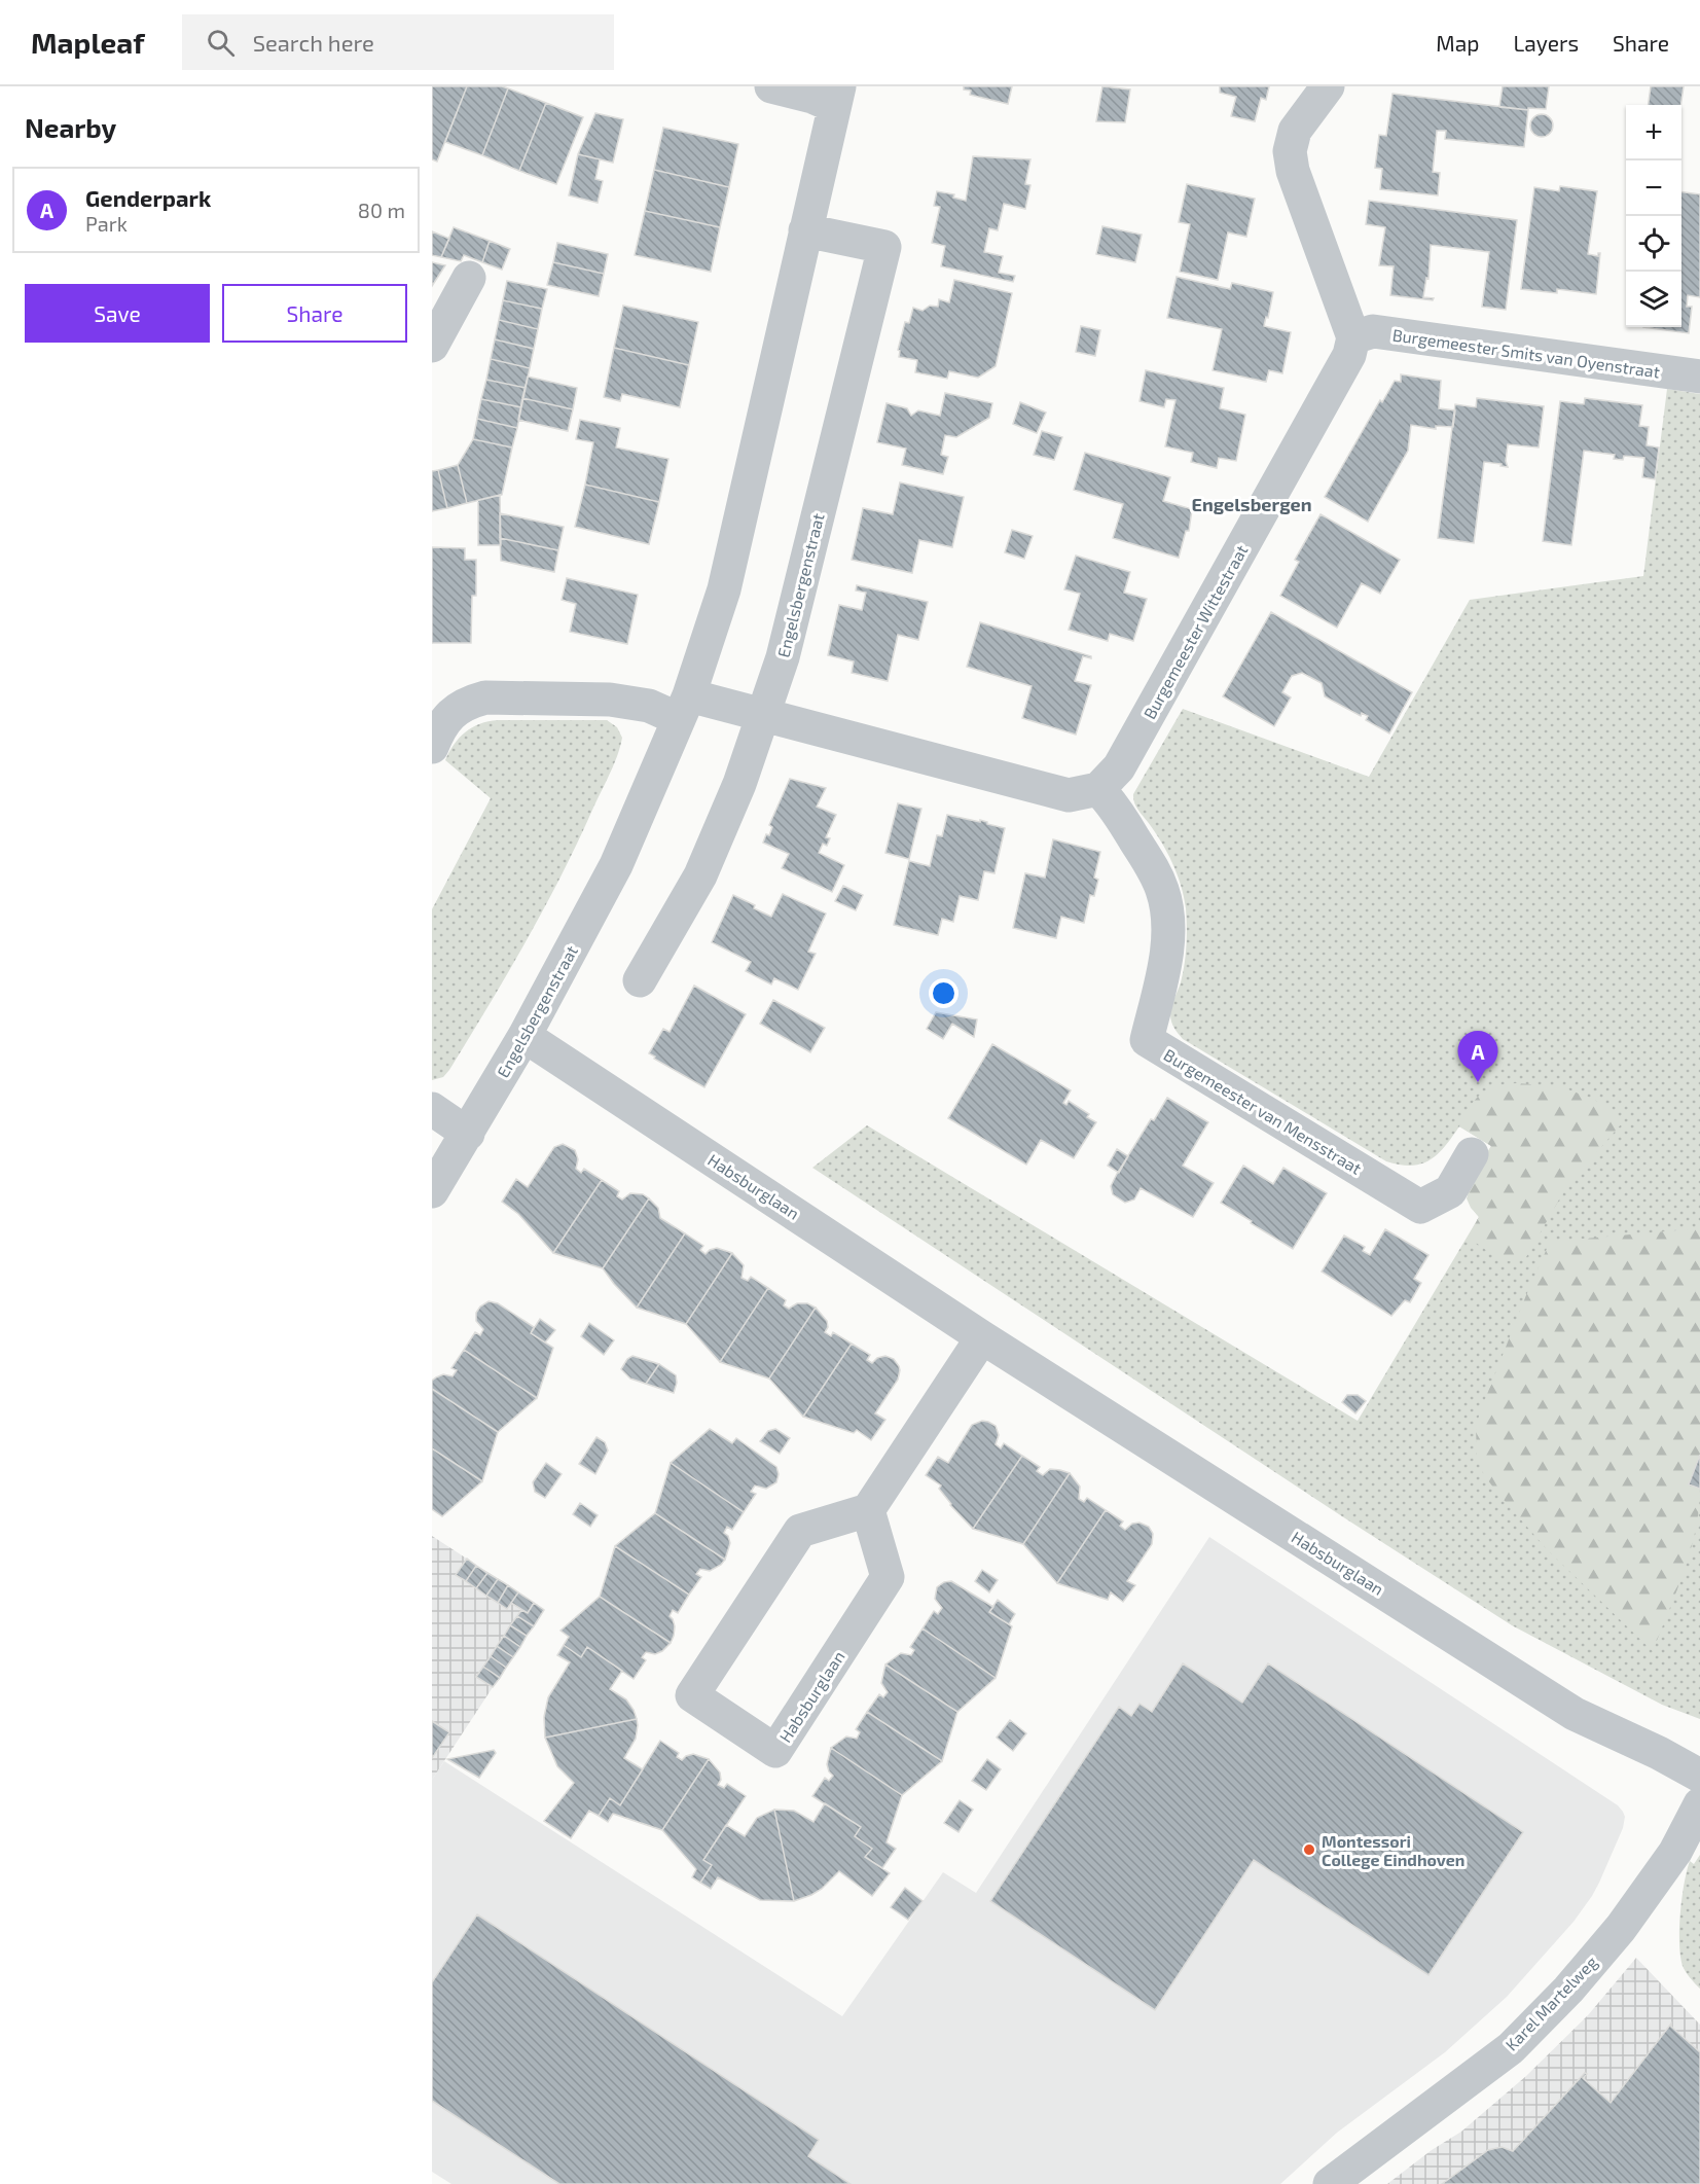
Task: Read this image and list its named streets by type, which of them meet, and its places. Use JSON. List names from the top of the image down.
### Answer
{
  "streets": {
    "street": [
      "Burgemeester Smits van Oyenstraat",
      "Engelsbergenstraat",
      "Burgemeester Wittestraat",
      "Burgemeester van Mensstraat",
      "Habsburglaan",
      "Karel Martelweg"
    ]
  },
  "crossings": [
    ["Burgemeester Smits van Oyenstraat", "Burgemeester Wittestraat"],
    ["Engelsbergenstraat", "Habsburglaan"],
    ["Burgemeester Wittestraat", "Burgemeester van Mensstraat"]
  ],
  "districts": ["Engelsbergen"],
  "places": ["Montessori College Eindhoven"],
  "page": {
    "header": "Mapleaf",
    "search": "Search here",
    "nav": ["Map", "Layers", "Share"],
    "heading": "Nearby",
    "map_buttons": ["+", "−"],
    "list": [
      {
        "mark": "A",
        "name": "Genderpark",
        "note": "Park",
        "value": "80 m"
      }
    ],
    "buttons": ["Save", "Share"],
    "pins": "A"
  }
}
